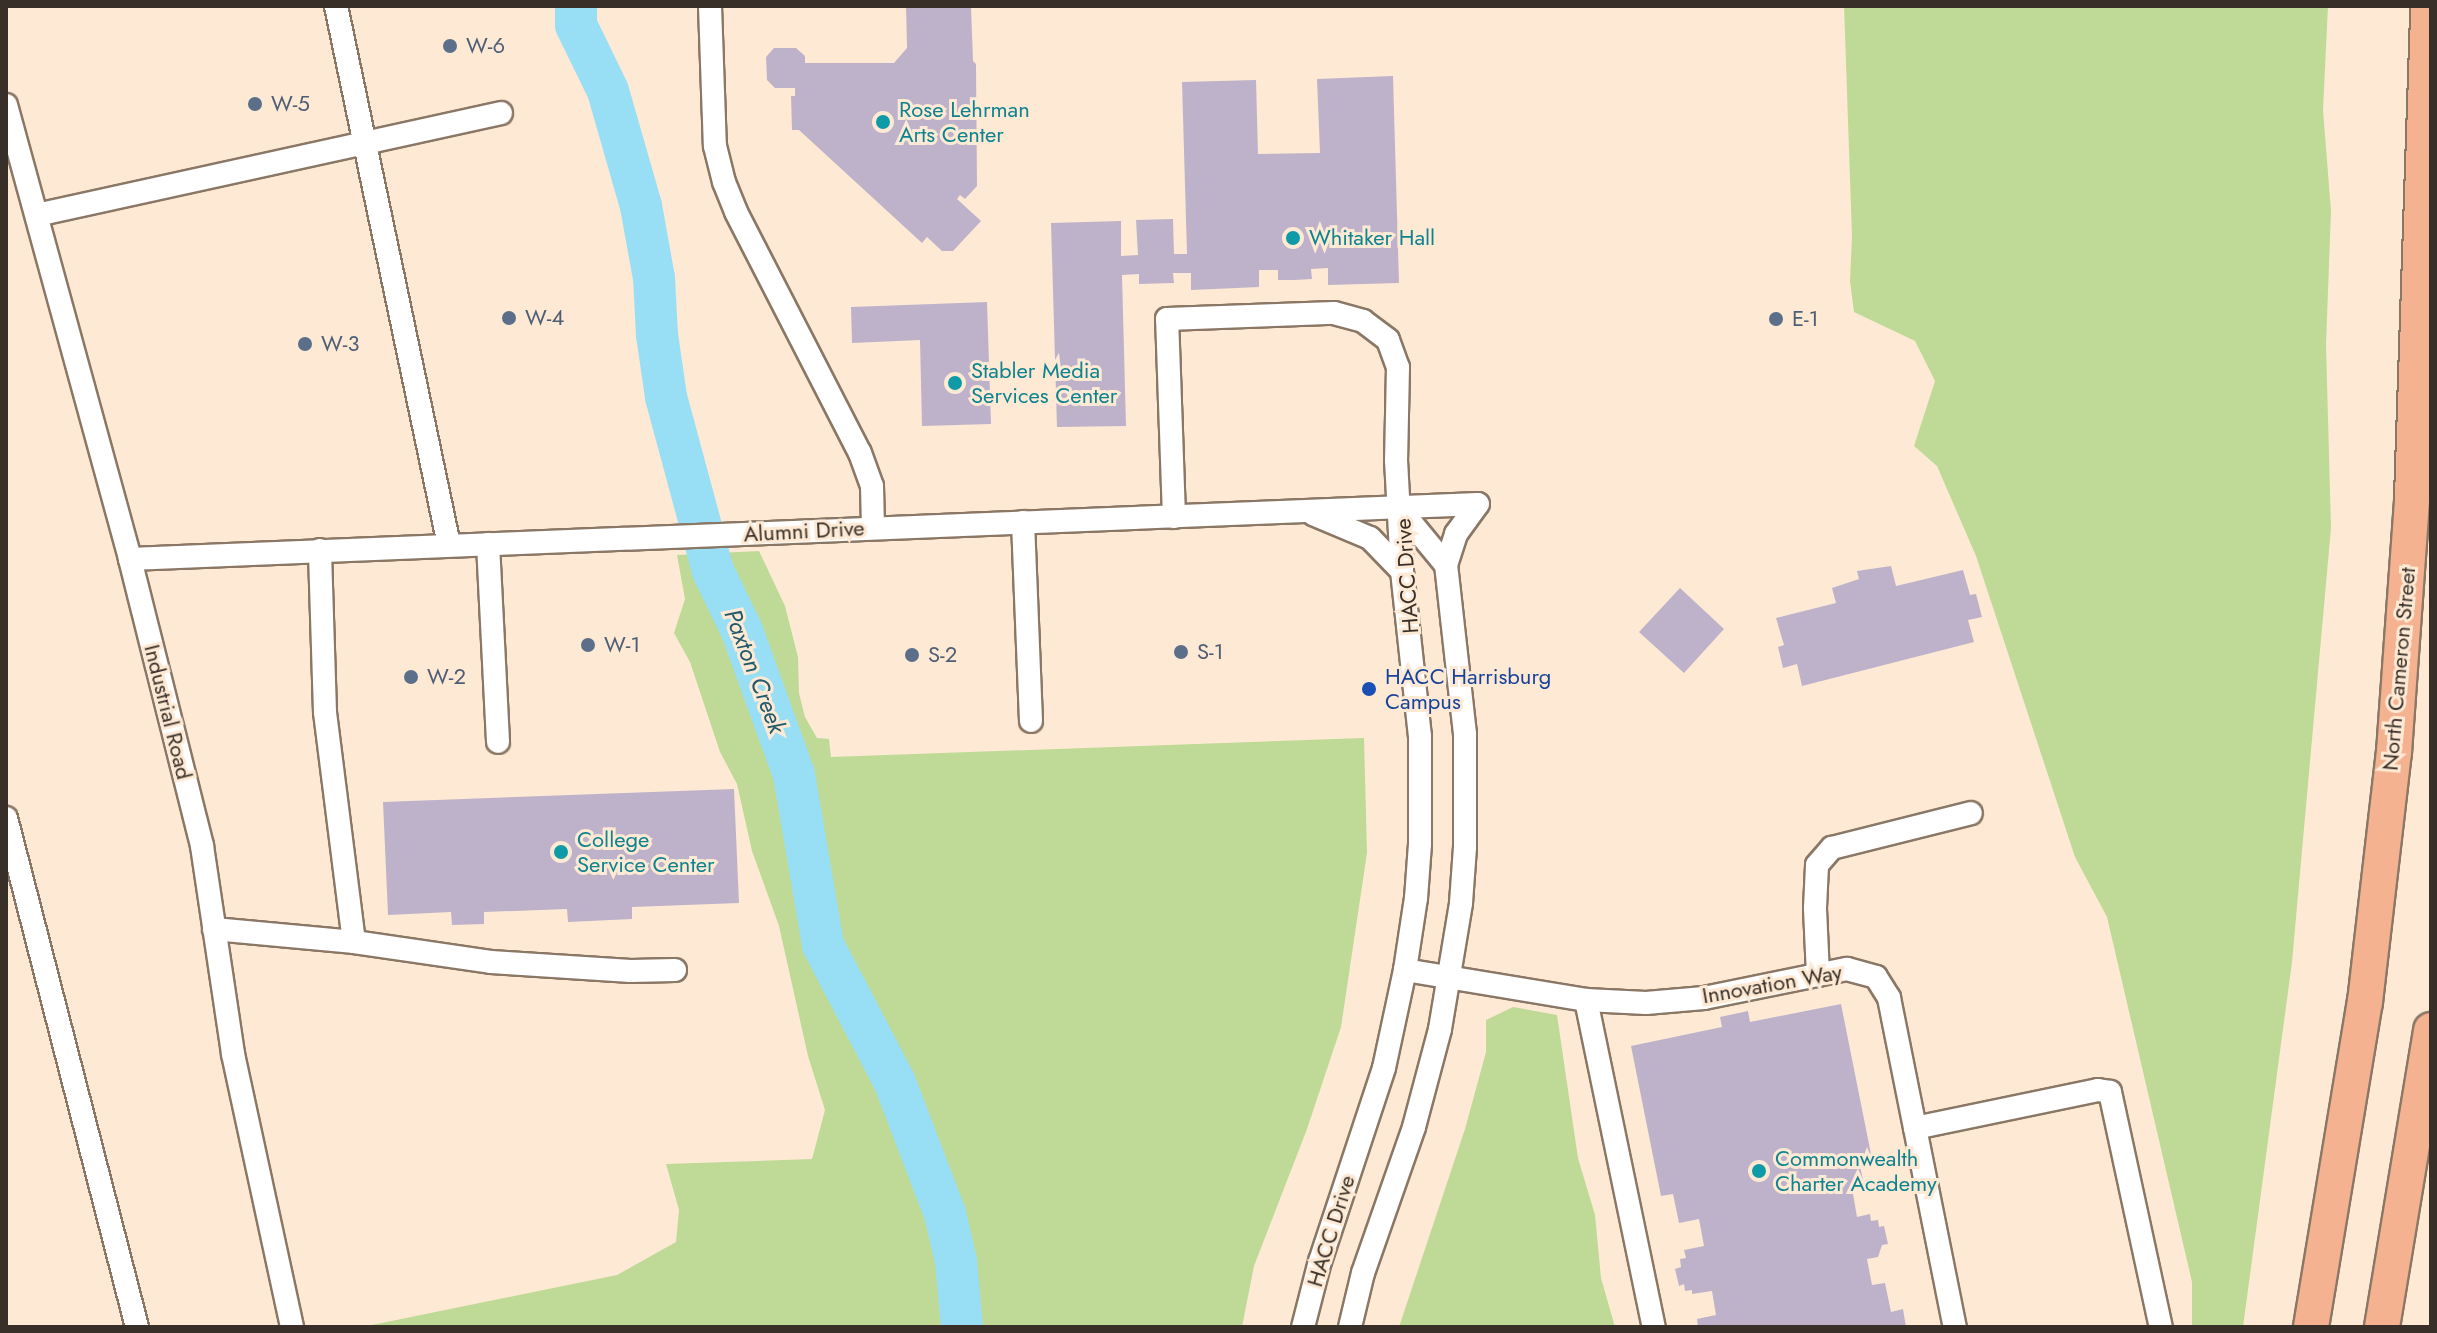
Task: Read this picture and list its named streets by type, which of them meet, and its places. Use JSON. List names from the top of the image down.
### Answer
{
  "streets": {
    "highway": ["North Cameron Street"],
    "street": [
      "Alumni Drive",
      "HACC Drive",
      "Industrial Road",
      "Innovation Way"
    ]
  },
  "crossings": [
    ["Alumni Drive", "HACC Drive"],
    ["Alumni Drive", "Industrial Road"],
    ["HACC Drive", "Innovation Way"]
  ],
  "water": ["Paxton Creek"],
  "places": [
    "W-6",
    "W-5",
    "Rose Lehrman Arts Center",
    "Whitaker Hall",
    "W-4",
    "E-1",
    "W-3",
    "Stabler Media Services Center",
    "W-1",
    "S-1",
    "S-2",
    "W-2",
    "HACC Harrisburg Campus",
    "College Service Center",
    "Commonwealth Charter Academy"
  ]
}
